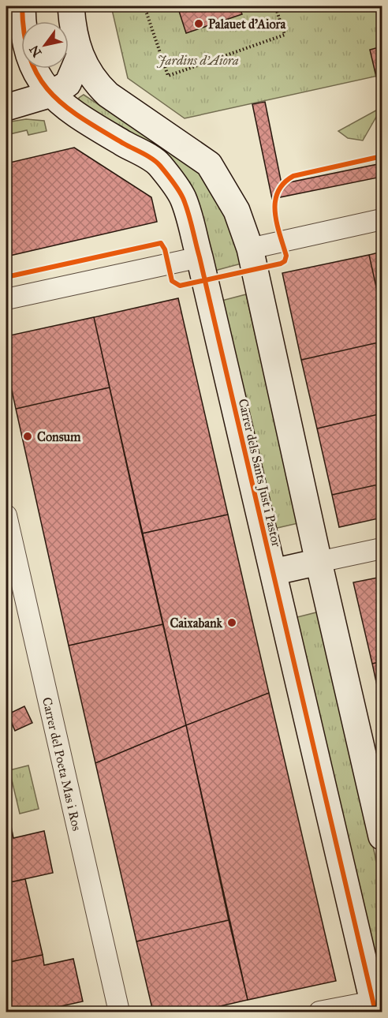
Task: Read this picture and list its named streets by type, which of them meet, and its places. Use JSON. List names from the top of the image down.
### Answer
{
  "streets": {
    "street": ["Carrer dels Sants Just i Pastor", "Carrer del Poeta Mas i Ros"]
  },
  "parks": ["Jardins d'Aiora"],
  "places": ["Palauet d'Aiora", "Consum", "Caixabank"],
  "north": "bottom left"
}
